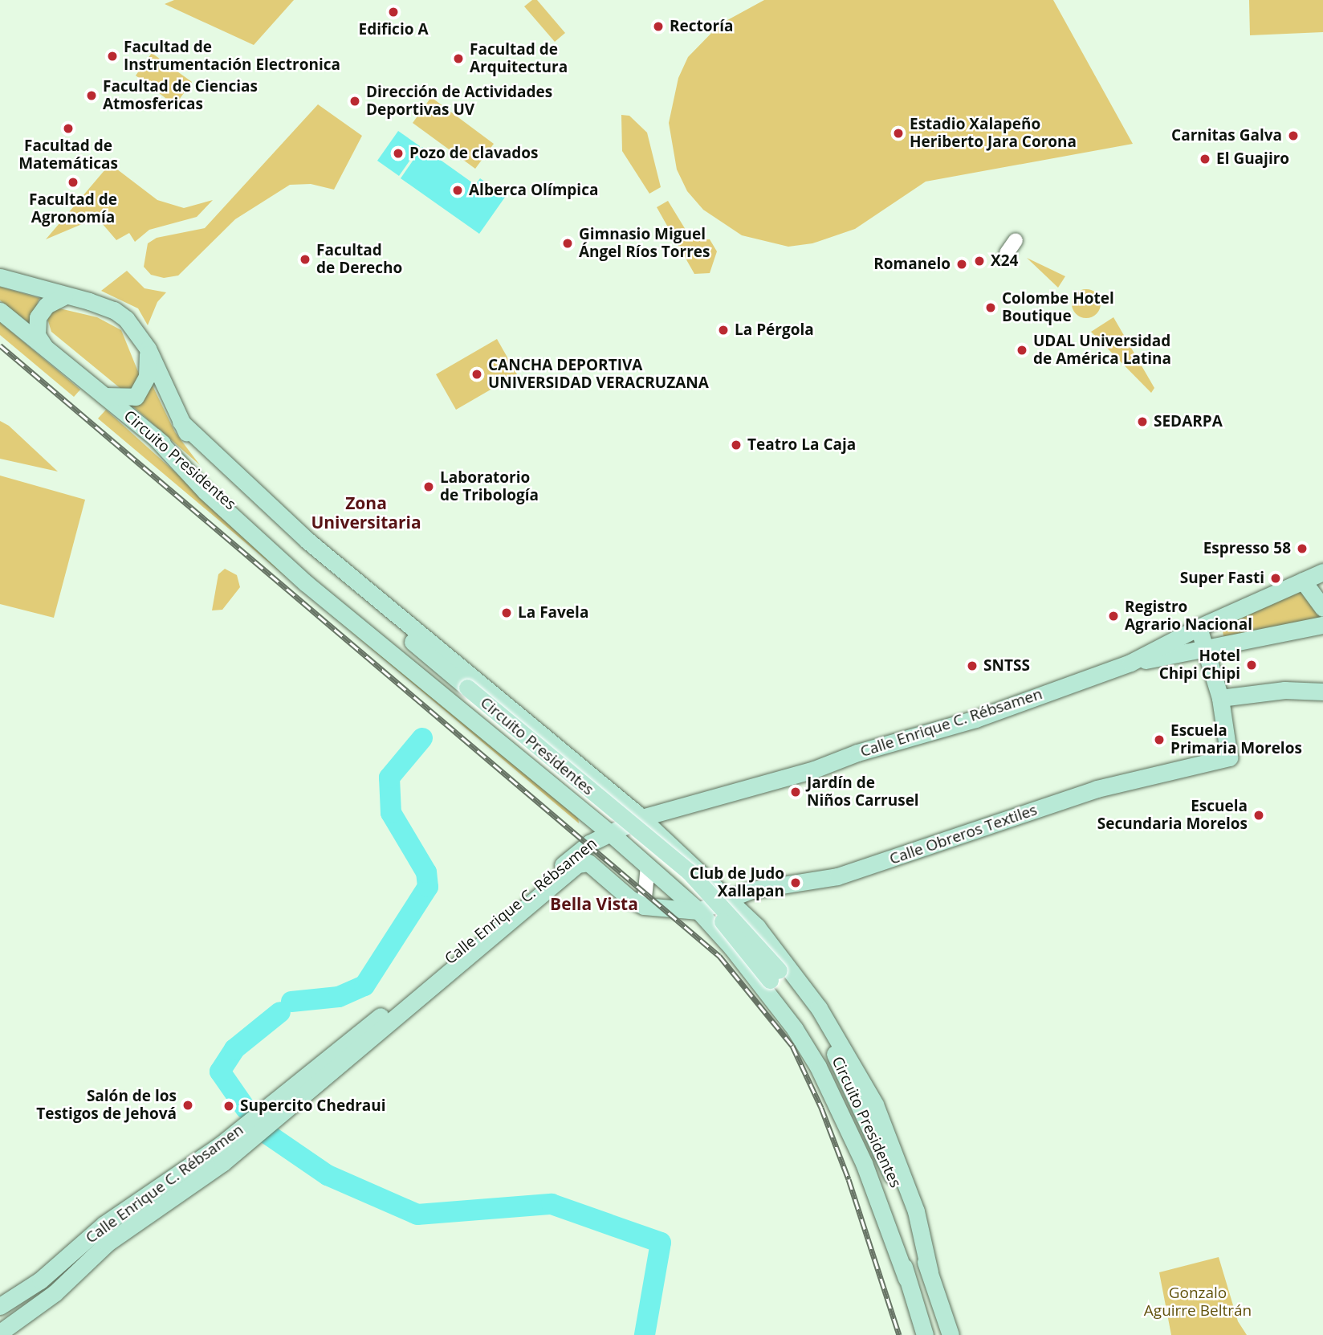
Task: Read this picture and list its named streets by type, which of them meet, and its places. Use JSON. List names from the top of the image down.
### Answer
{
  "streets": {
    "main road": ["Circuito Presidentes", "Calle Enrique C. Rébsamen", "Calle Obreros Textiles"]
  },
  "crossings": [
    ["Calle Enrique C. Rébsamen", "Calle Obreros Textiles"]
  ],
  "districts": ["Zona Universitaria", "Bella Vista"],
  "parks": ["Gonzalo Aguirre Beltrán"],
  "places": [
    "Edificio A",
    "Rectoría",
    "Facultad de Instrumentación Electronica",
    "Facultad de Arquitectura",
    "Facultad de Ciencias Atmosfericas",
    "Dirección de Actividades Deportivas UV",
    "Facultad de Matemáticas",
    "Estadio Xalapeño Heriberto Jara Corona",
    "Carnitas Galva",
    "Pozo de clavados",
    "El Guajiro",
    "Facultad de Agronomía",
    "Alberca Olímpica",
    "Gimnasio Miguel Ángel Ríos Torres",
    "Facultad de Derecho",
    "X24",
    "Romanelo",
    "Colombe Hotel Boutique",
    "La Pérgola",
    "UDAL Universidad de América Latina",
    "CANCHA DEPORTIVA UNIVERSIDAD VERACRUZANA",
    "SEDARPA",
    "Teatro La Caja",
    "Laboratorio de Tribología",
    "Espresso 58",
    "Super Fasti",
    "La Favela",
    "Registro Agrario Nacional",
    "Hotel Chipi Chipi",
    "SNTSS",
    "Escuela Primaria Morelos",
    "Jardín de Niños Carrusel",
    "Escuela Secundaria Morelos",
    "Club de Judo Xallapan",
    "Salón de los Testigos de Jehová",
    "Supercito Chedraui"
  ]
}
